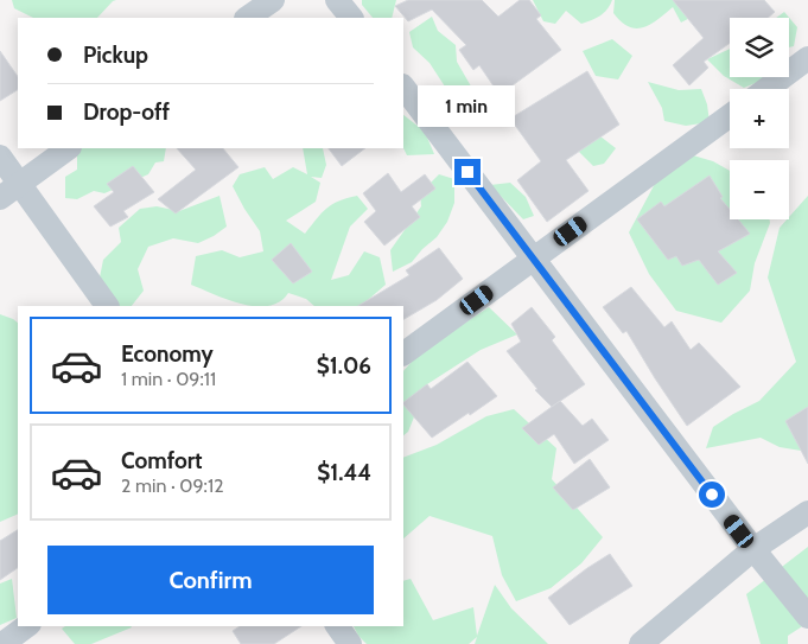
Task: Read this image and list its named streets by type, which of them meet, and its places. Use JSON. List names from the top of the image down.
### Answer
{
  "page": {
    "map_buttons": ["+", "−"],
    "banner": ["Pickup", "Drop-off"],
    "bubble": "1 min",
    "list": [
      {
        "name": "Economy",
        "note": "1 min · 09:11",
        "value": "$1.06"
      },
      {
        "name": "Comfort",
        "note": "2 min · 09:12",
        "value": "$1.44"
      }
    ],
    "buttons": "Confirm"
  }
}
